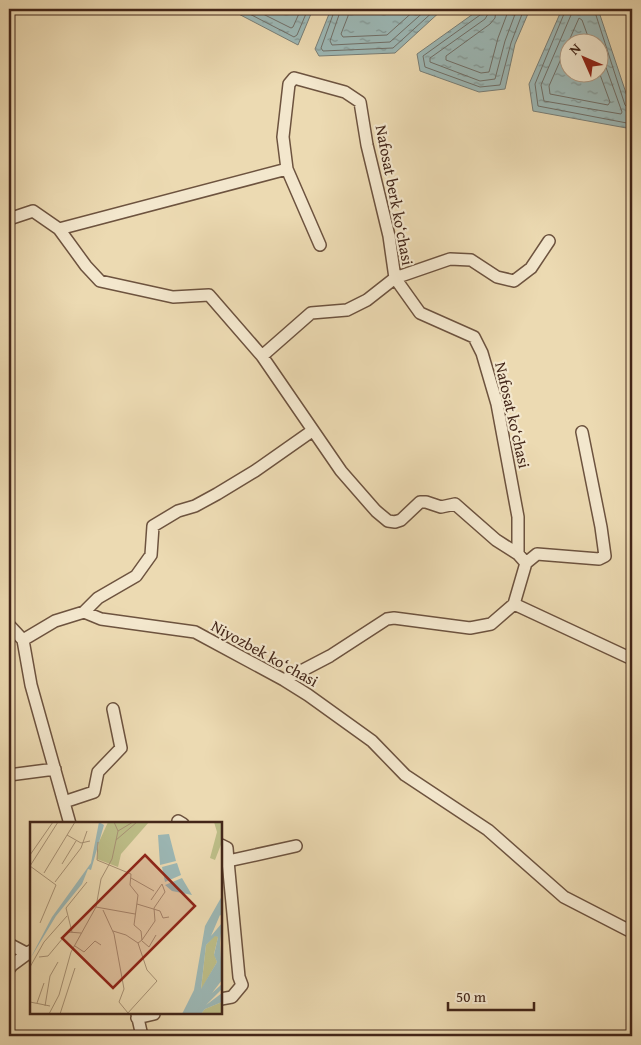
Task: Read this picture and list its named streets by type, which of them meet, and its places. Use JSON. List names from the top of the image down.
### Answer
{
  "streets": {
    "street": ["Nafosat berk ko‘chasi", "Nafosat ko‘chasi", "Niyozbek ko‘chasi"]
  },
  "crossings": [
    ["Nafosat berk ko‘chasi", "Nafosat ko‘chasi"]
  ],
  "scale_bar": "50 m",
  "north": "top left"
}
